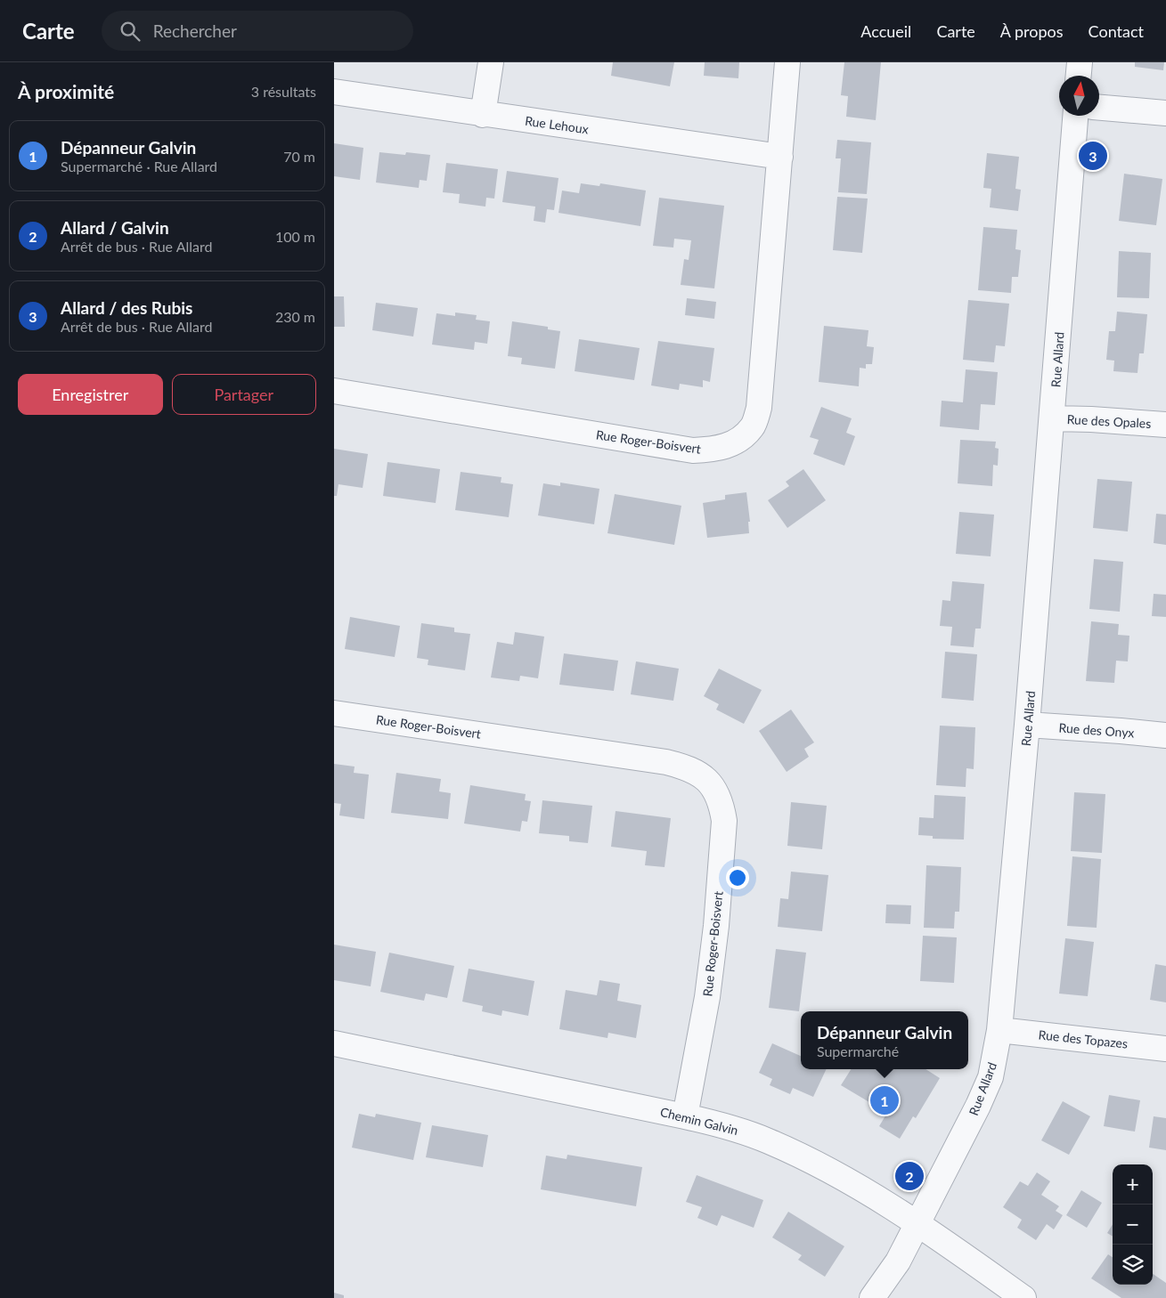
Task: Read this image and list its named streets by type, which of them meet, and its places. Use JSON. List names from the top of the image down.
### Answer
{
  "streets": {
    "street": [
      "Rue Lehoux",
      "Rue Allard",
      "Rue des Opales",
      "Rue Roger-Boisvert",
      "Rue des Onyx",
      "Rue des Topazes",
      "Chemin Galvin"
    ]
  },
  "crossings": [
    ["Rue Lehoux", "Rue Roger-Boisvert"],
    ["Rue Allard", "Rue des Opales"],
    ["Rue Allard", "Rue des Onyx"],
    ["Rue Allard", "Rue des Topazes"],
    ["Rue Allard", "Chemin Galvin"],
    ["Rue Roger-Boisvert", "Chemin Galvin"]
  ],
  "north": "top",
  "page": {
    "header": "Carte",
    "search": "Rechercher",
    "nav": [
      "Accueil",
      "Carte",
      "À propos",
      "Contact"
    ],
    "heading": ["À proximité", "3 résultats"],
    "list": [
      {
        "mark": "1",
        "name": "Dépanneur Galvin",
        "note": "Supermarché · Rue Allard",
        "value": "70 m"
      },
      {
        "mark": "2",
        "name": "Allard / Galvin",
        "note": "Arrêt de bus · Rue Allard",
        "value": "100 m"
      },
      {
        "mark": "3",
        "name": "Allard / des Rubis",
        "note": "Arrêt de bus · Rue Allard",
        "value": "230 m"
      }
    ],
    "pins": ["3", "1", "2"],
    "buttons": ["Enregistrer", "Partager"],
    "popup": ["Dépanneur Galvin", "Supermarché"],
    "map_buttons": ["+", "−"]
  }
}
